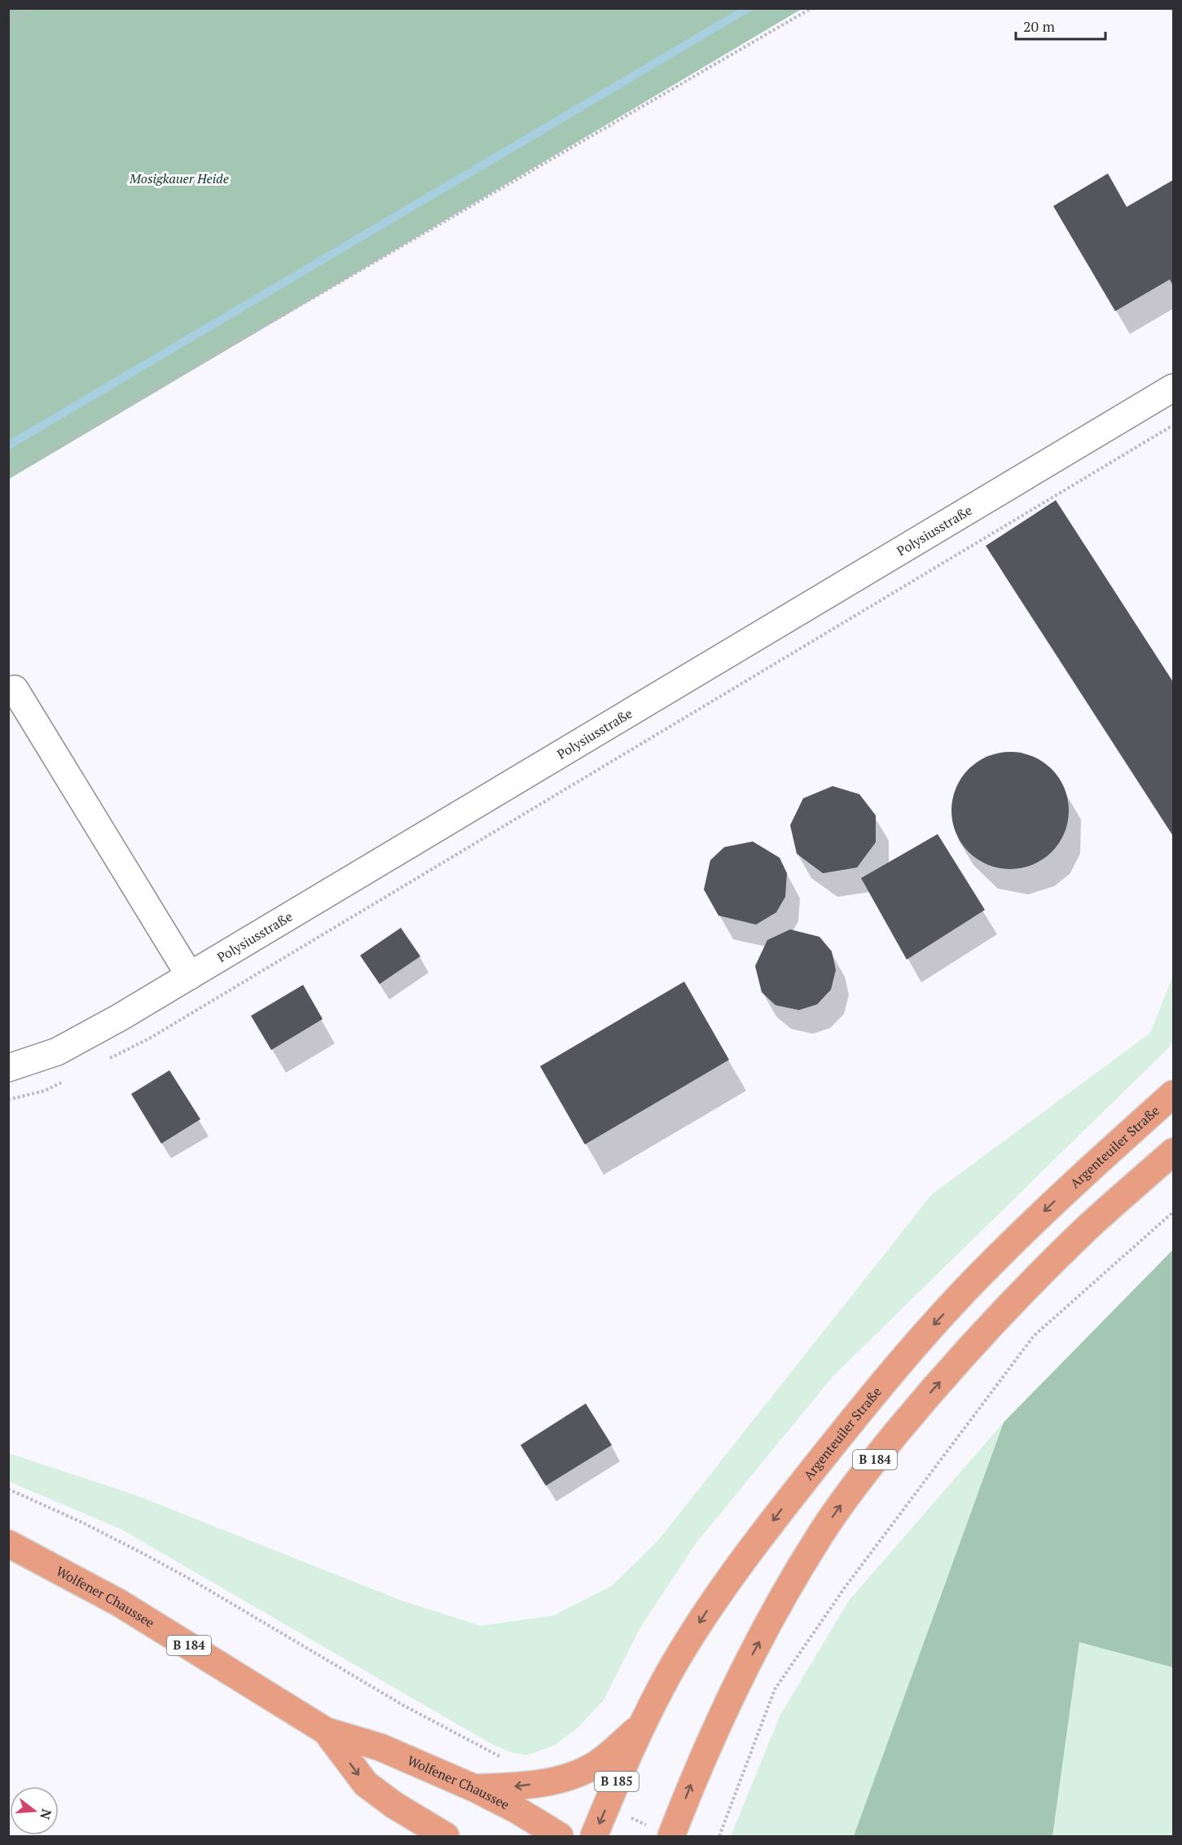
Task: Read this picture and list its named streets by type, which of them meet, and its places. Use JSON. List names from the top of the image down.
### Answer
{
  "streets": {
    "main road": [
      "Argenteuiler Straße",
      "B 184",
      "Wolfener Chaussee",
      "B 185"
    ],
    "street": ["Polysiusstraße"]
  },
  "parks": ["Mosigkauer Heide"],
  "scale_bar": "20 m",
  "north": "right"
}
